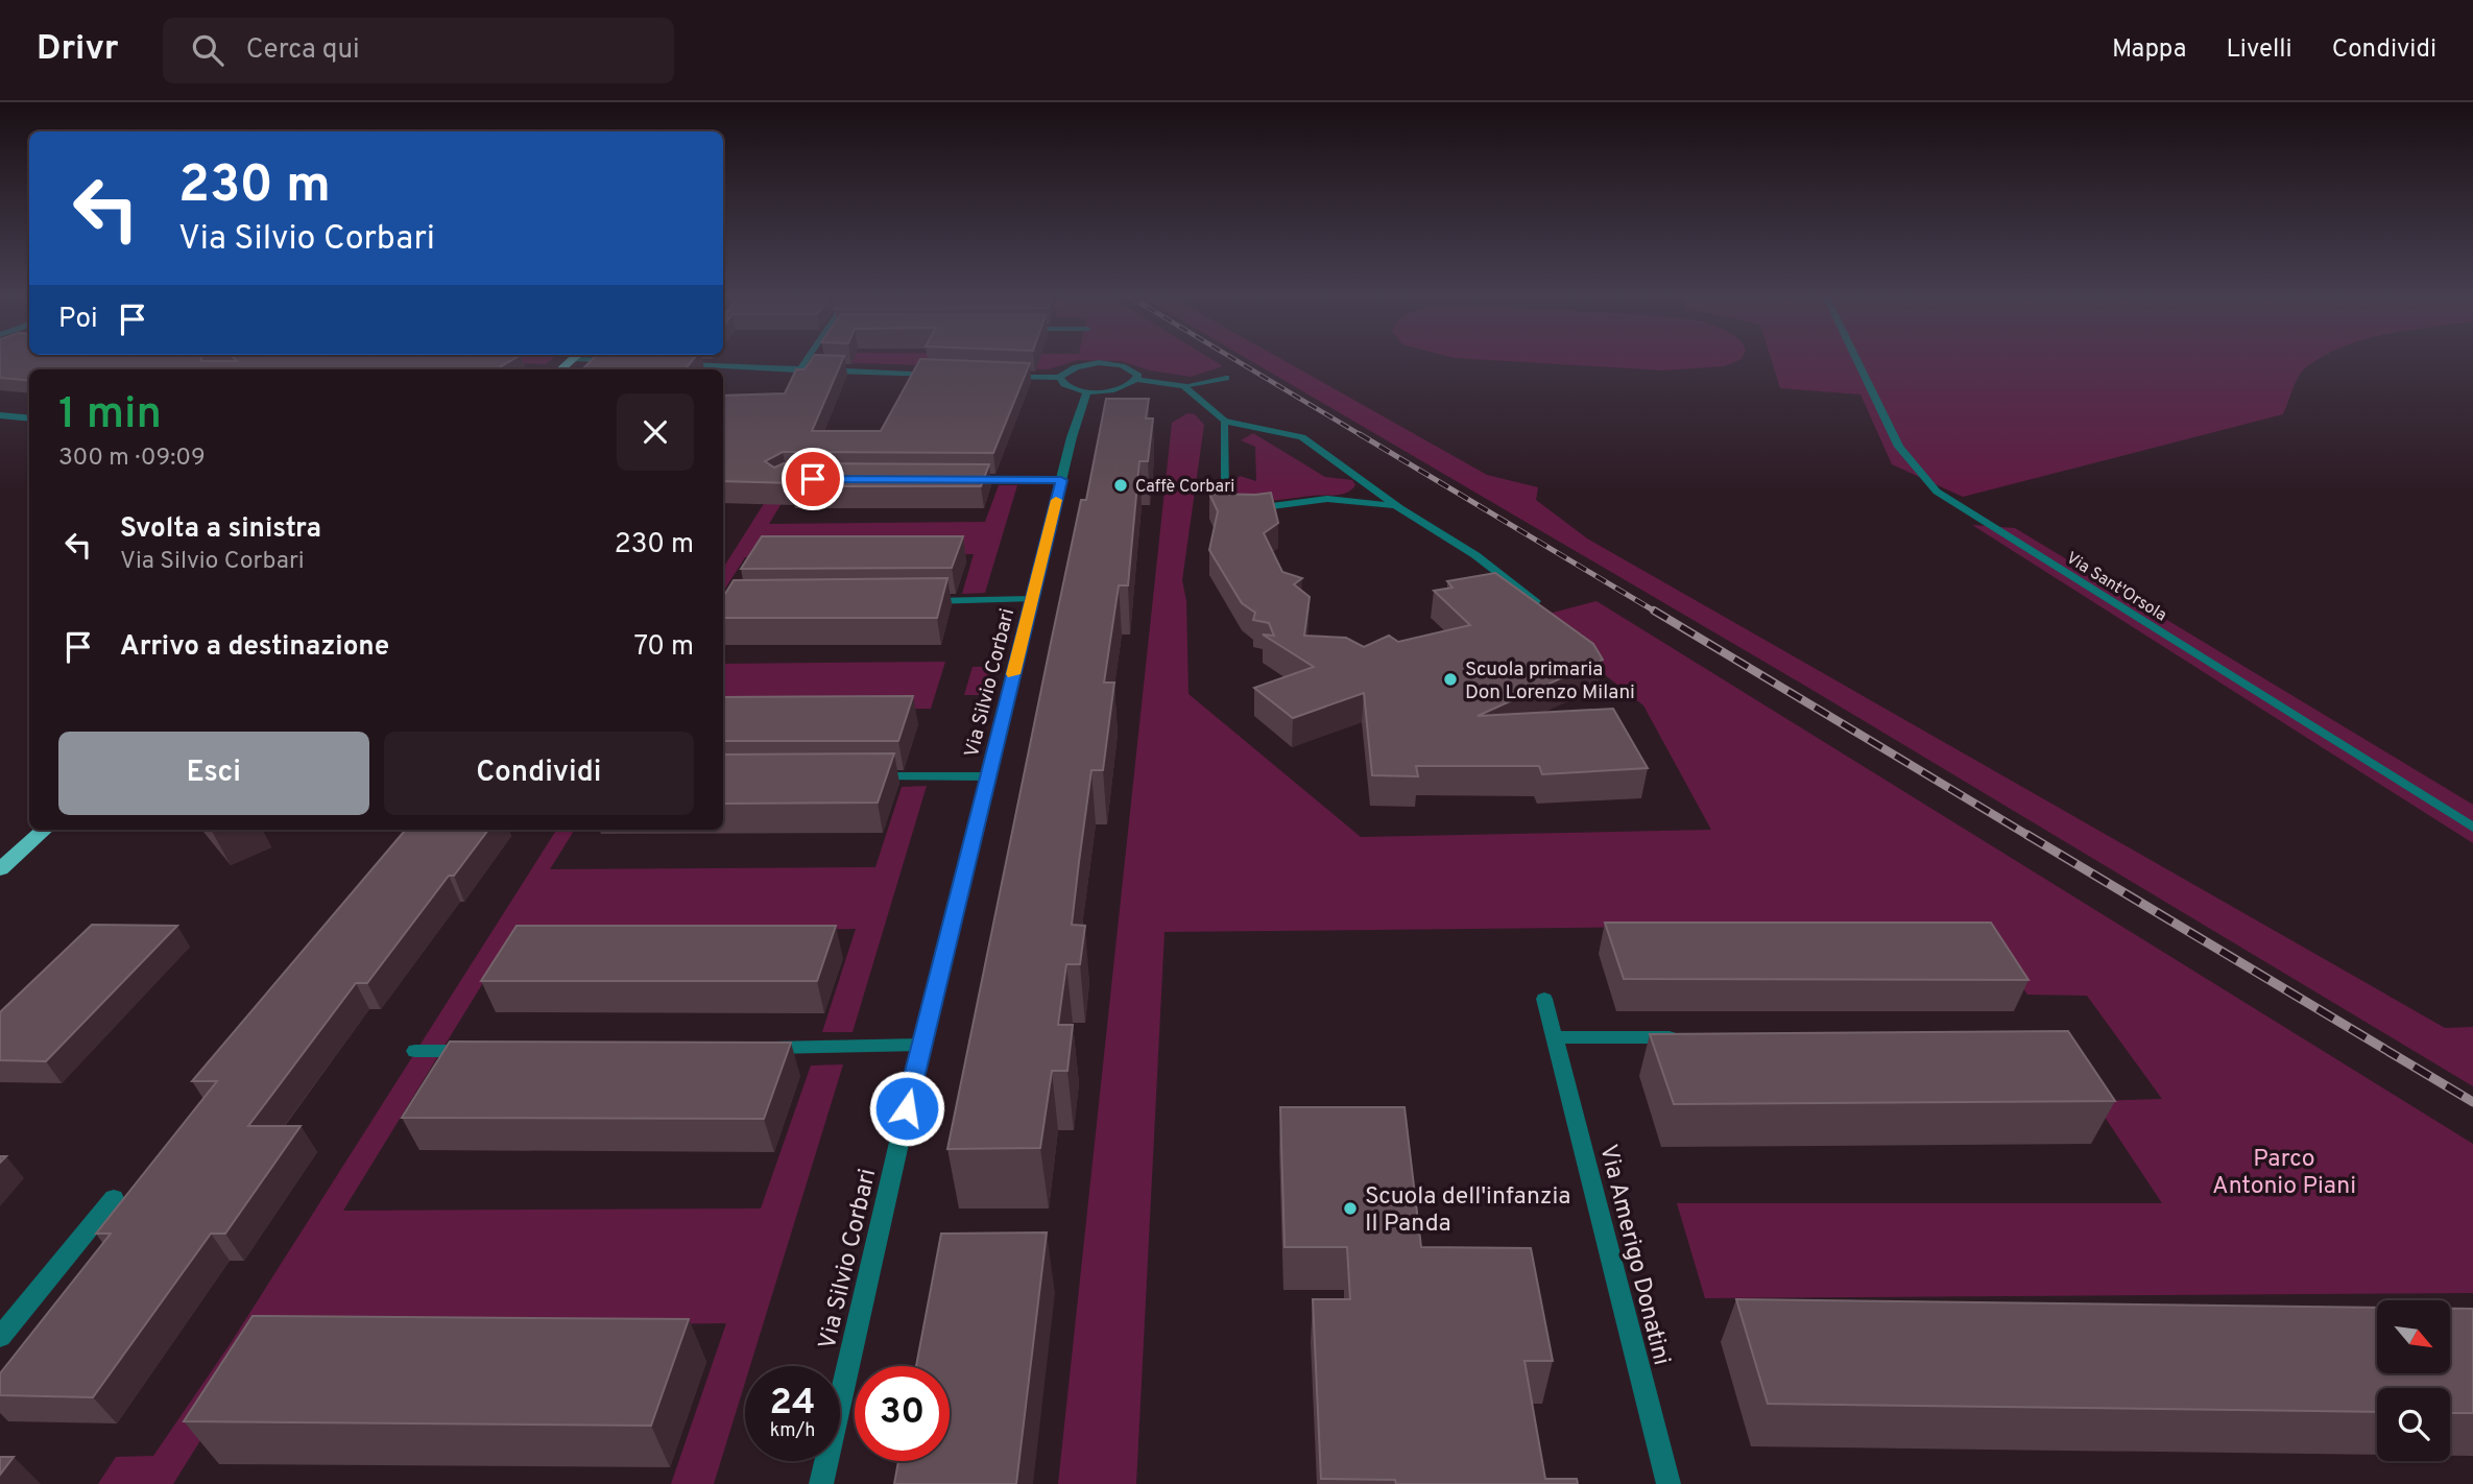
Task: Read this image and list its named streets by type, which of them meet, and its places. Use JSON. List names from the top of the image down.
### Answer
{
  "streets": {
    "street": ["Via Sant'Orsola", "Via Silvio Corbari", "Via Amerigo Donatini"]
  },
  "parks": ["Parco Antonio Piani"],
  "places": ["Caffè Corbari", "Scuola primaria Don Lorenzo Milani", "Scuola dell'infanzia Il Panda"],
  "north": "bottom right",
  "page": {
    "header": "Drivr",
    "search": "Cerca qui",
    "nav": ["Mappa", "Livelli", "Condividi"],
    "turn": ["230 m", "Via Silvio Corbari"],
    "then": "Poi",
    "heading": ["1 min", "300 m · 09:09"],
    "list": [
      {
        "name": "Svolta a sinistra",
        "note": "Via Silvio Corbari",
        "value": "230 m"
      },
      {
        "name": "Arrivo a destinazione",
        "value": "70 m"
      }
    ],
    "buttons": ["Esci", "Condividi"],
    "speed": "24 km/h",
    "limit": "30"
  }
}
